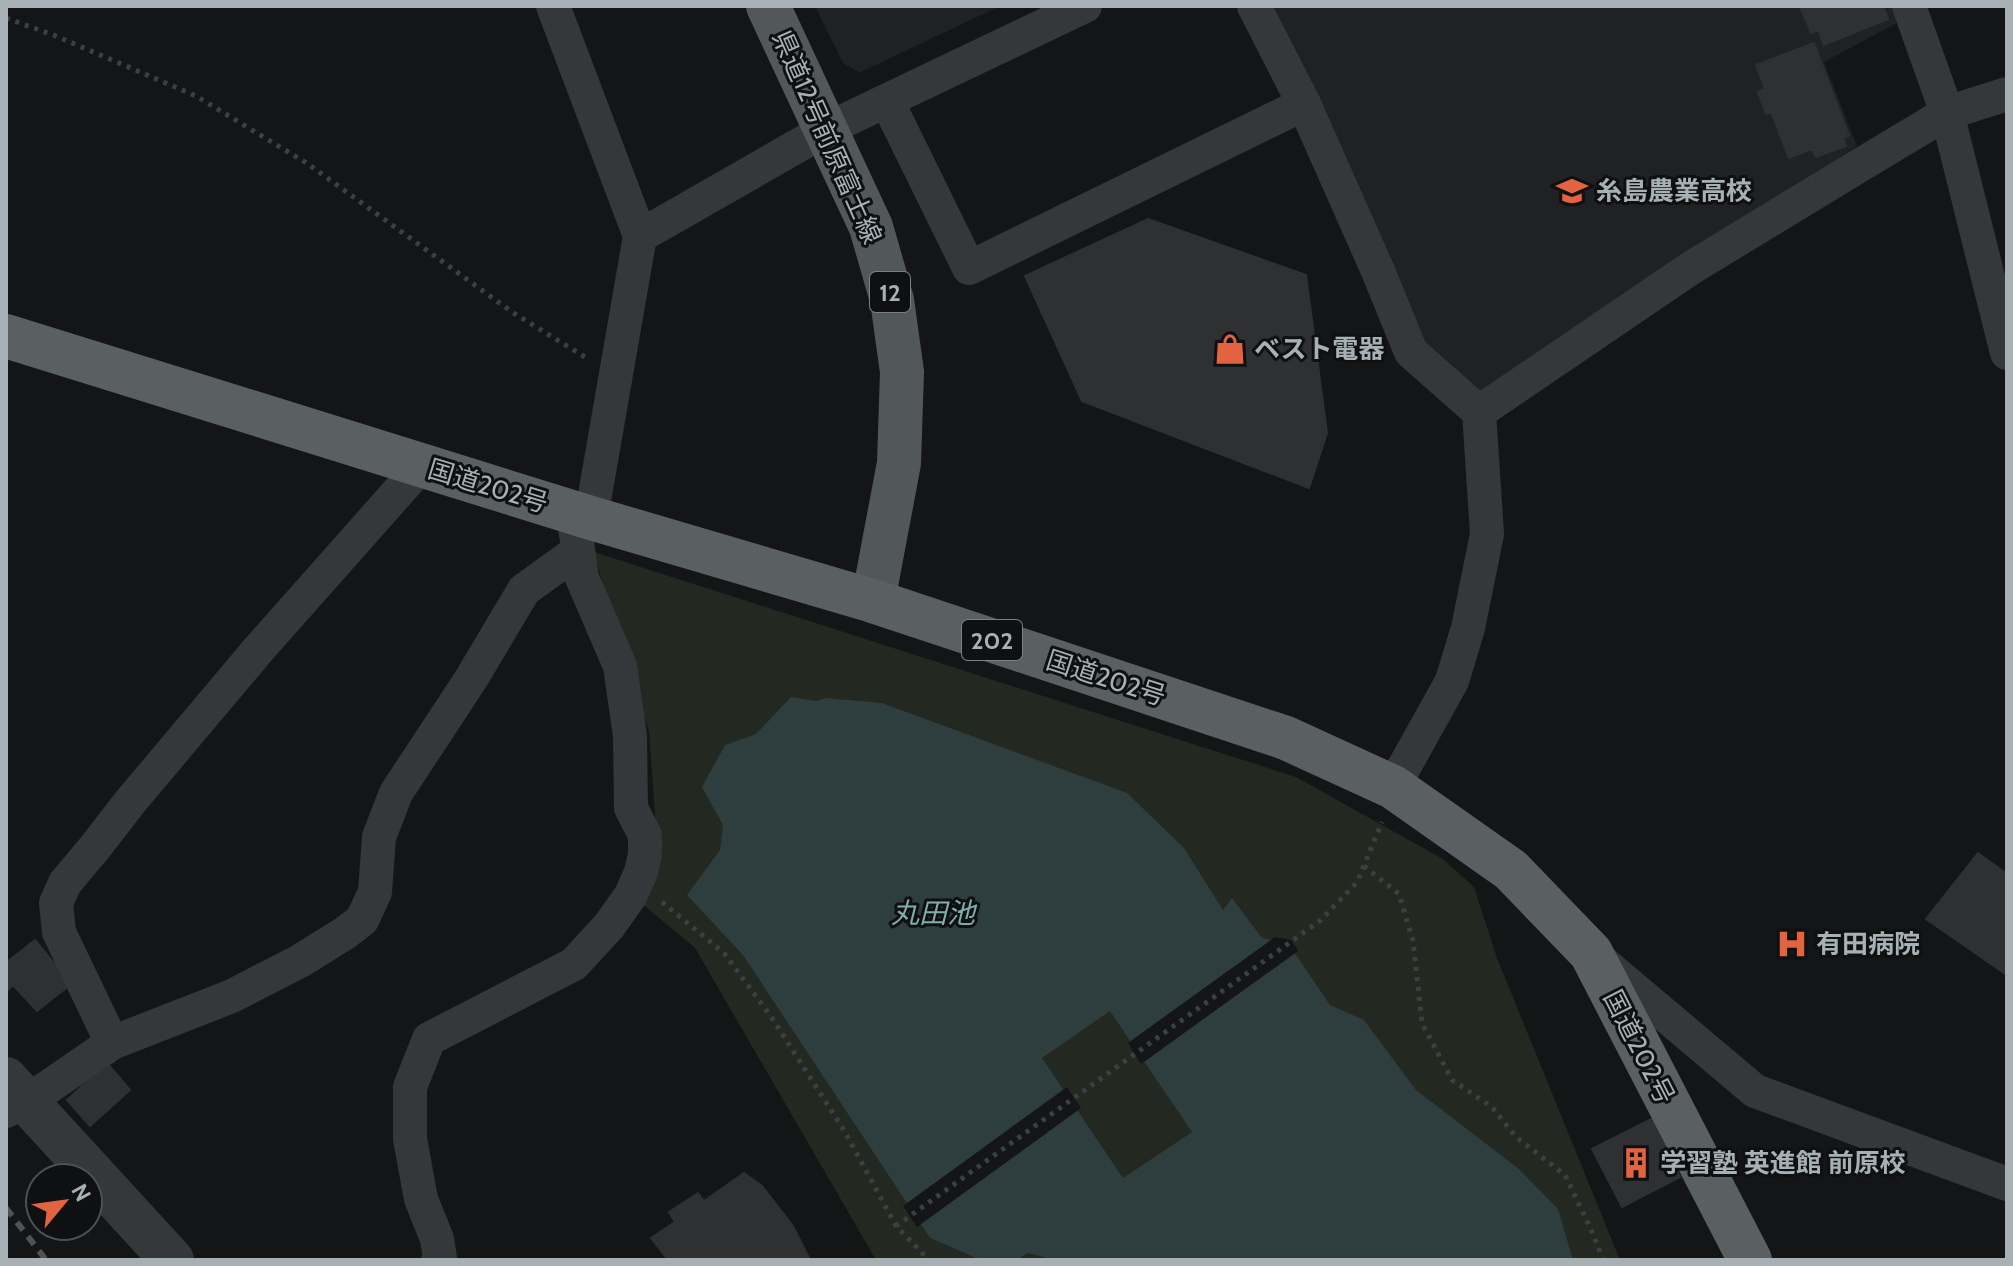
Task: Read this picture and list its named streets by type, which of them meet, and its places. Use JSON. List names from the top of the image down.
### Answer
{
  "streets": {
    "highway": ["国道202号", "202"],
    "main road": ["県道12号前原富士線", "12"]
  },
  "crossings": [
    ["県道12号前原富士線", "国道202号"]
  ],
  "water": ["丸田池"],
  "places": {
    "school or university": ["糸島農業高校"],
    "shop": ["ベスト電器"],
    "hospital": ["有田病院"],
    "building": ["学習塾 英進館 前原校"]
  },
  "north": "top right"
}
